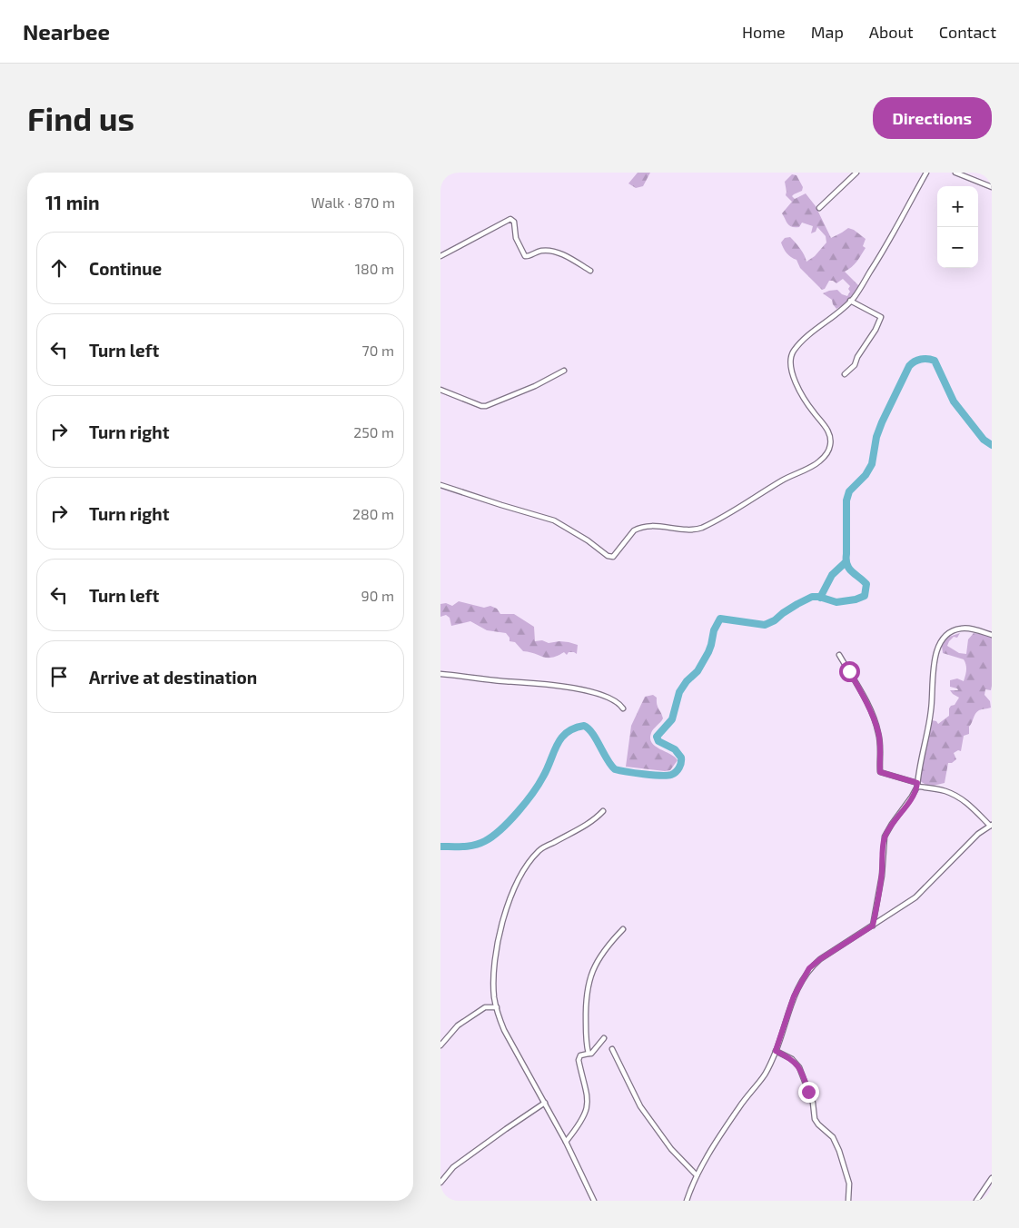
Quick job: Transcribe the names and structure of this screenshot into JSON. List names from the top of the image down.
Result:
{
  "page": {
    "header": "Nearbee",
    "nav": [
      "Home",
      "Map",
      "About",
      "Contact"
    ],
    "buttons": "Directions",
    "title": "Find us",
    "heading": ["11 min", "Walk · 870 m"],
    "map_buttons": ["+", "−"],
    "list": [
      ["Continue", "180 m"],
      ["Turn left", "70 m"],
      ["Turn right", "250 m"],
      ["Turn right", "280 m"],
      ["Turn left", "90 m"],
      "Arrive at destination"
    ]
  }
}
